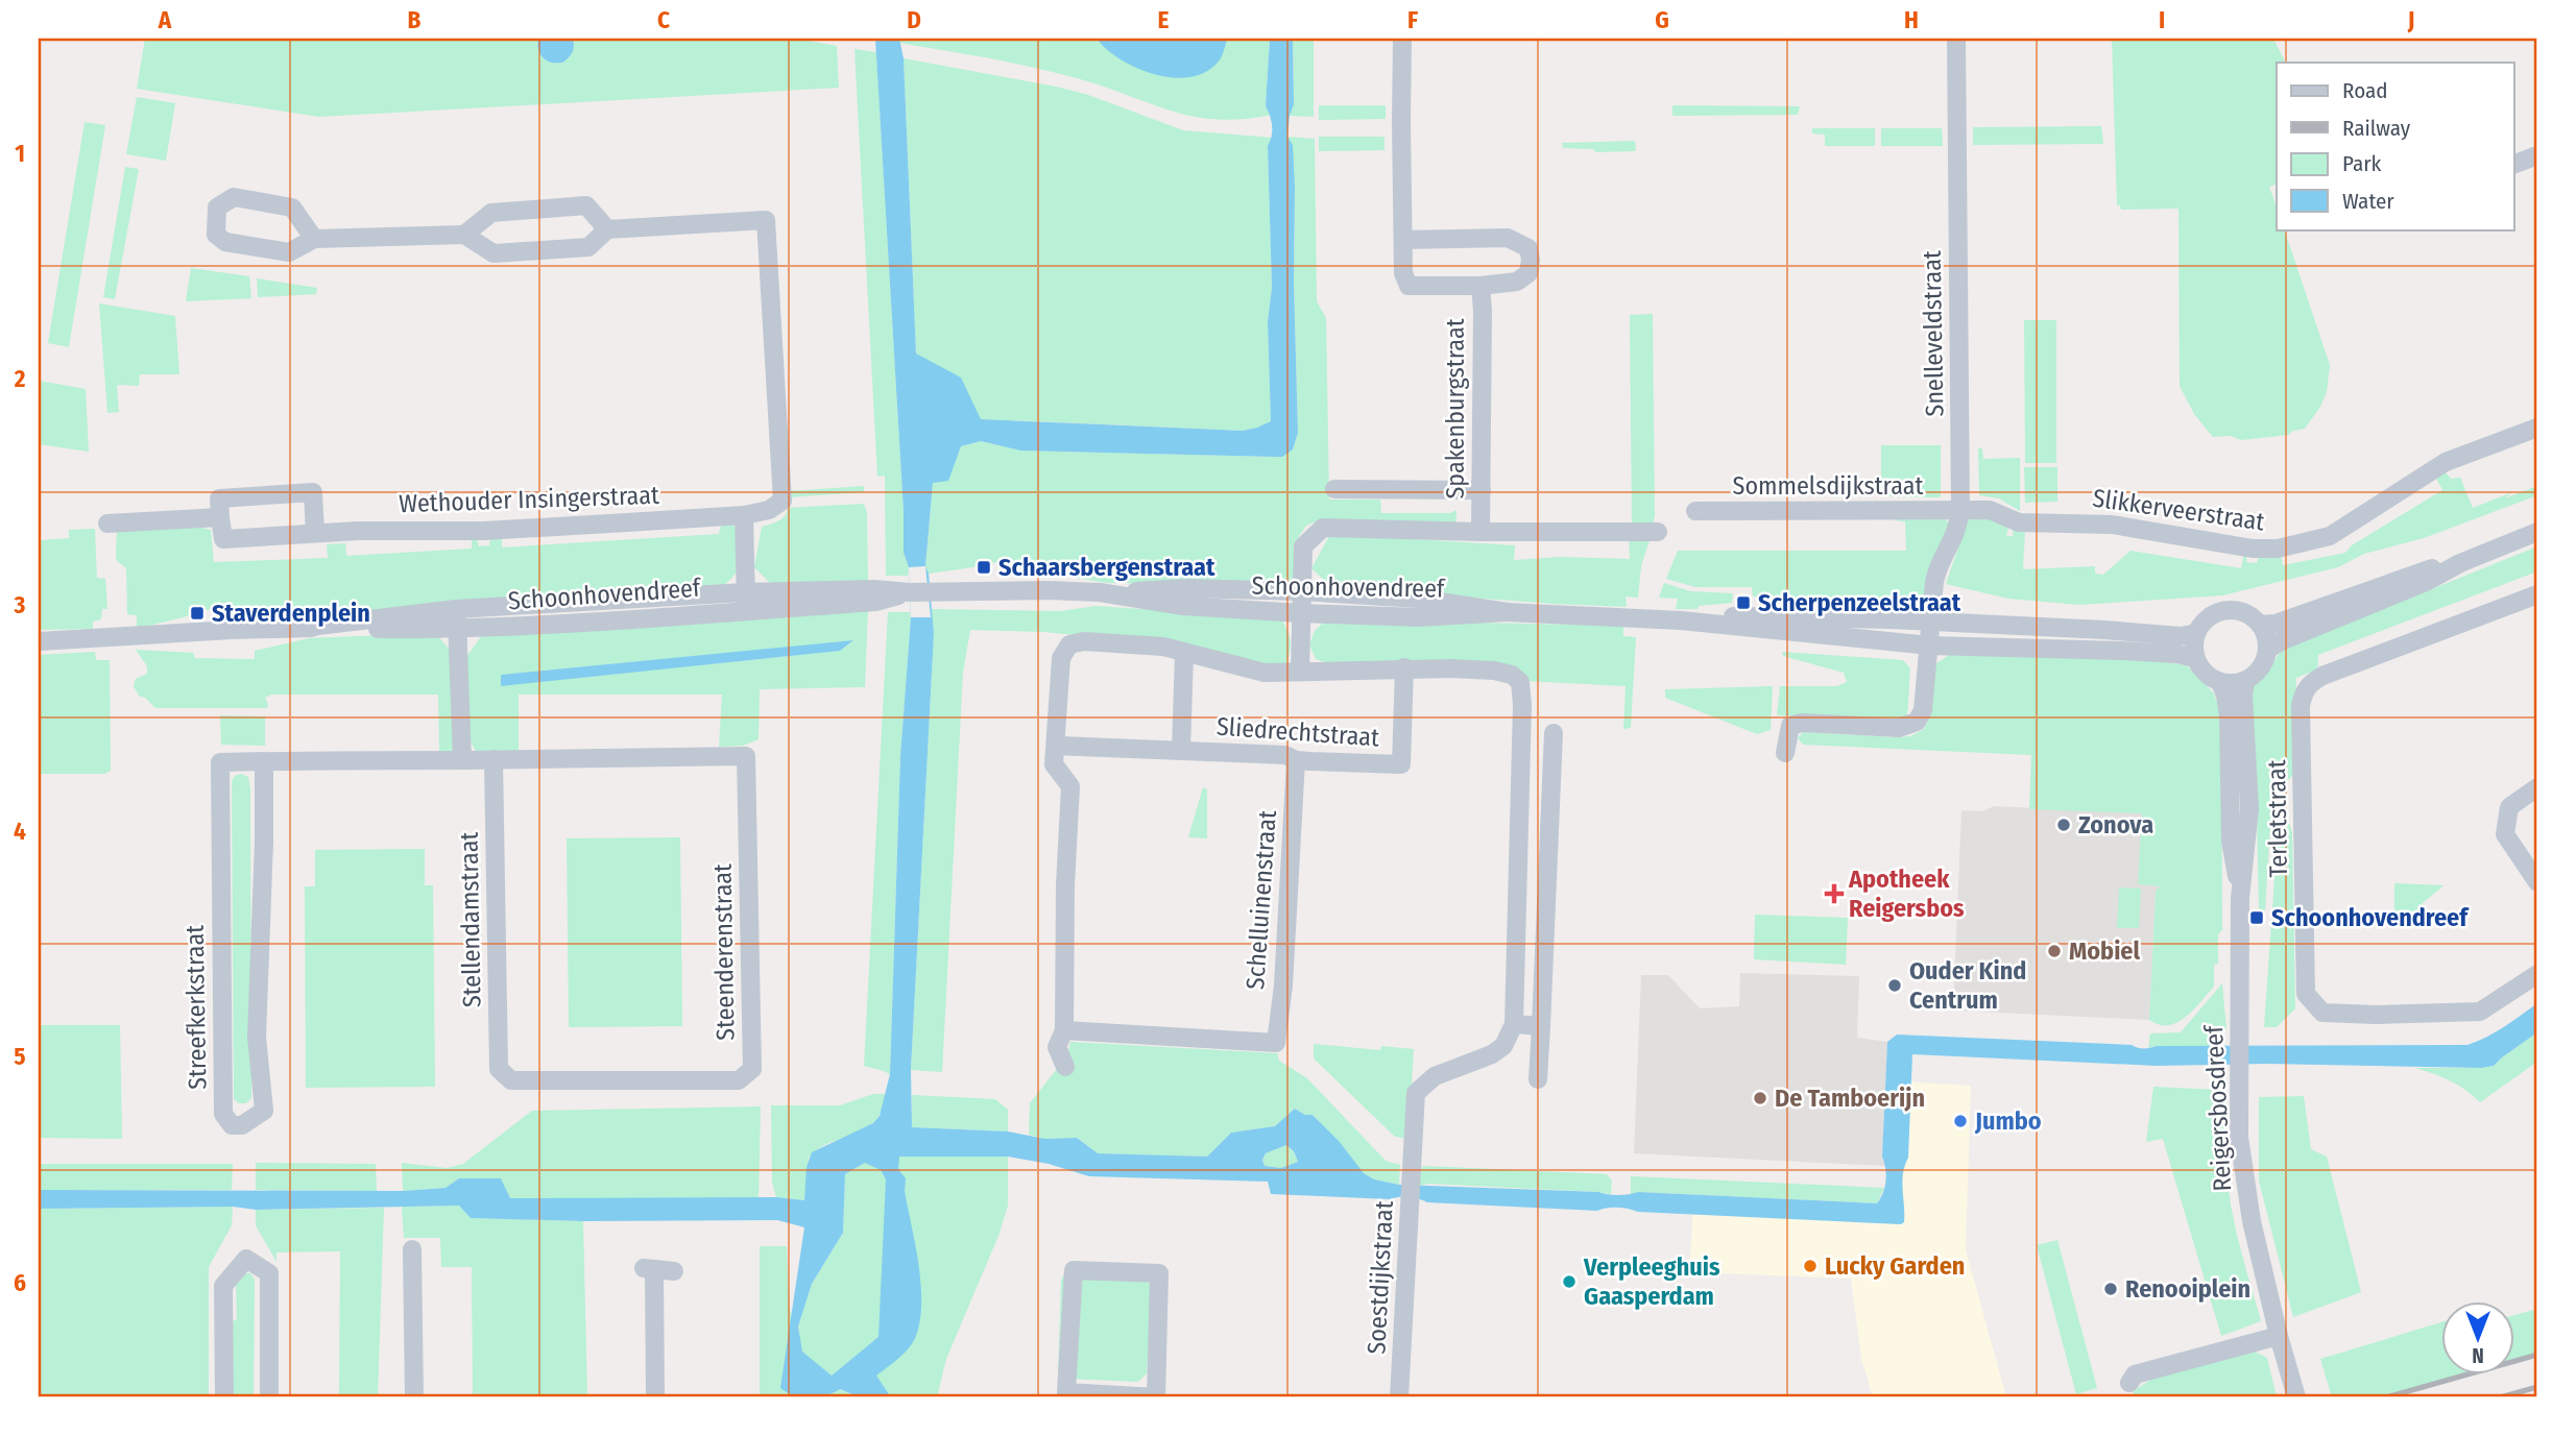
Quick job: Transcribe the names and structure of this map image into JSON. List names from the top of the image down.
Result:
{
  "streets": {
    "street": [
      "Snelleveldstraat",
      "Spakenburgstraat",
      "Sommelsdijkstraat",
      "Wethouder Insingerstraat",
      "Slikkerveerstraat",
      "Schoonhovendreef",
      "Sliedrechtstraat",
      "Terletstraat",
      "Schelluinenstraat",
      "Stellendamstraat",
      "Steenderenstraat",
      "Streefkerkstraat",
      "Reigersbosdreef",
      "Soestdijkstraat"
    ]
  },
  "crossings": [
    ["Snelleveldstraat", "Sommelsdijkstraat"],
    ["Snelleveldstraat", "Slikkerveerstraat"],
    ["Snelleveldstraat", "Schoonhovendreef"],
    ["Spakenburgstraat", "Schoonhovendreef"],
    ["Sommelsdijkstraat", "Slikkerveerstraat"],
    ["Schoonhovendreef", "Reigersbosdreef"],
    ["Sliedrechtstraat", "Schelluinenstraat"],
    ["Stellendamstraat", "Steenderenstraat"]
  ],
  "places": {
    "transit": [
      "Schaarsbergenstraat",
      "Scherpenzeelstraat",
      "Staverdenplein",
      "Schoonhovendreef"
    ],
    "other": [
      "Zonova",
      "Mobiel",
      "Ouder Kind Centrum",
      "De Tamboerijn",
      "Jumbo",
      "Lucky Garden",
      "Verpleeghuis Gaasperdam",
      "Renooiplein"
    ],
    "health": ["Apotheek Reigersbos"]
  },
  "legend": [
    "Road",
    "Railway",
    "Park",
    "Water"
  ],
  "north": "bottom",
  "grid": {
    "columns": [
      "A",
      "B",
      "C",
      "D",
      "E",
      "F",
      "G",
      "H",
      "I",
      "J"
    ],
    "rows": [
      "1",
      "2",
      "3",
      "4",
      "5",
      "6"
    ]
  }
}
